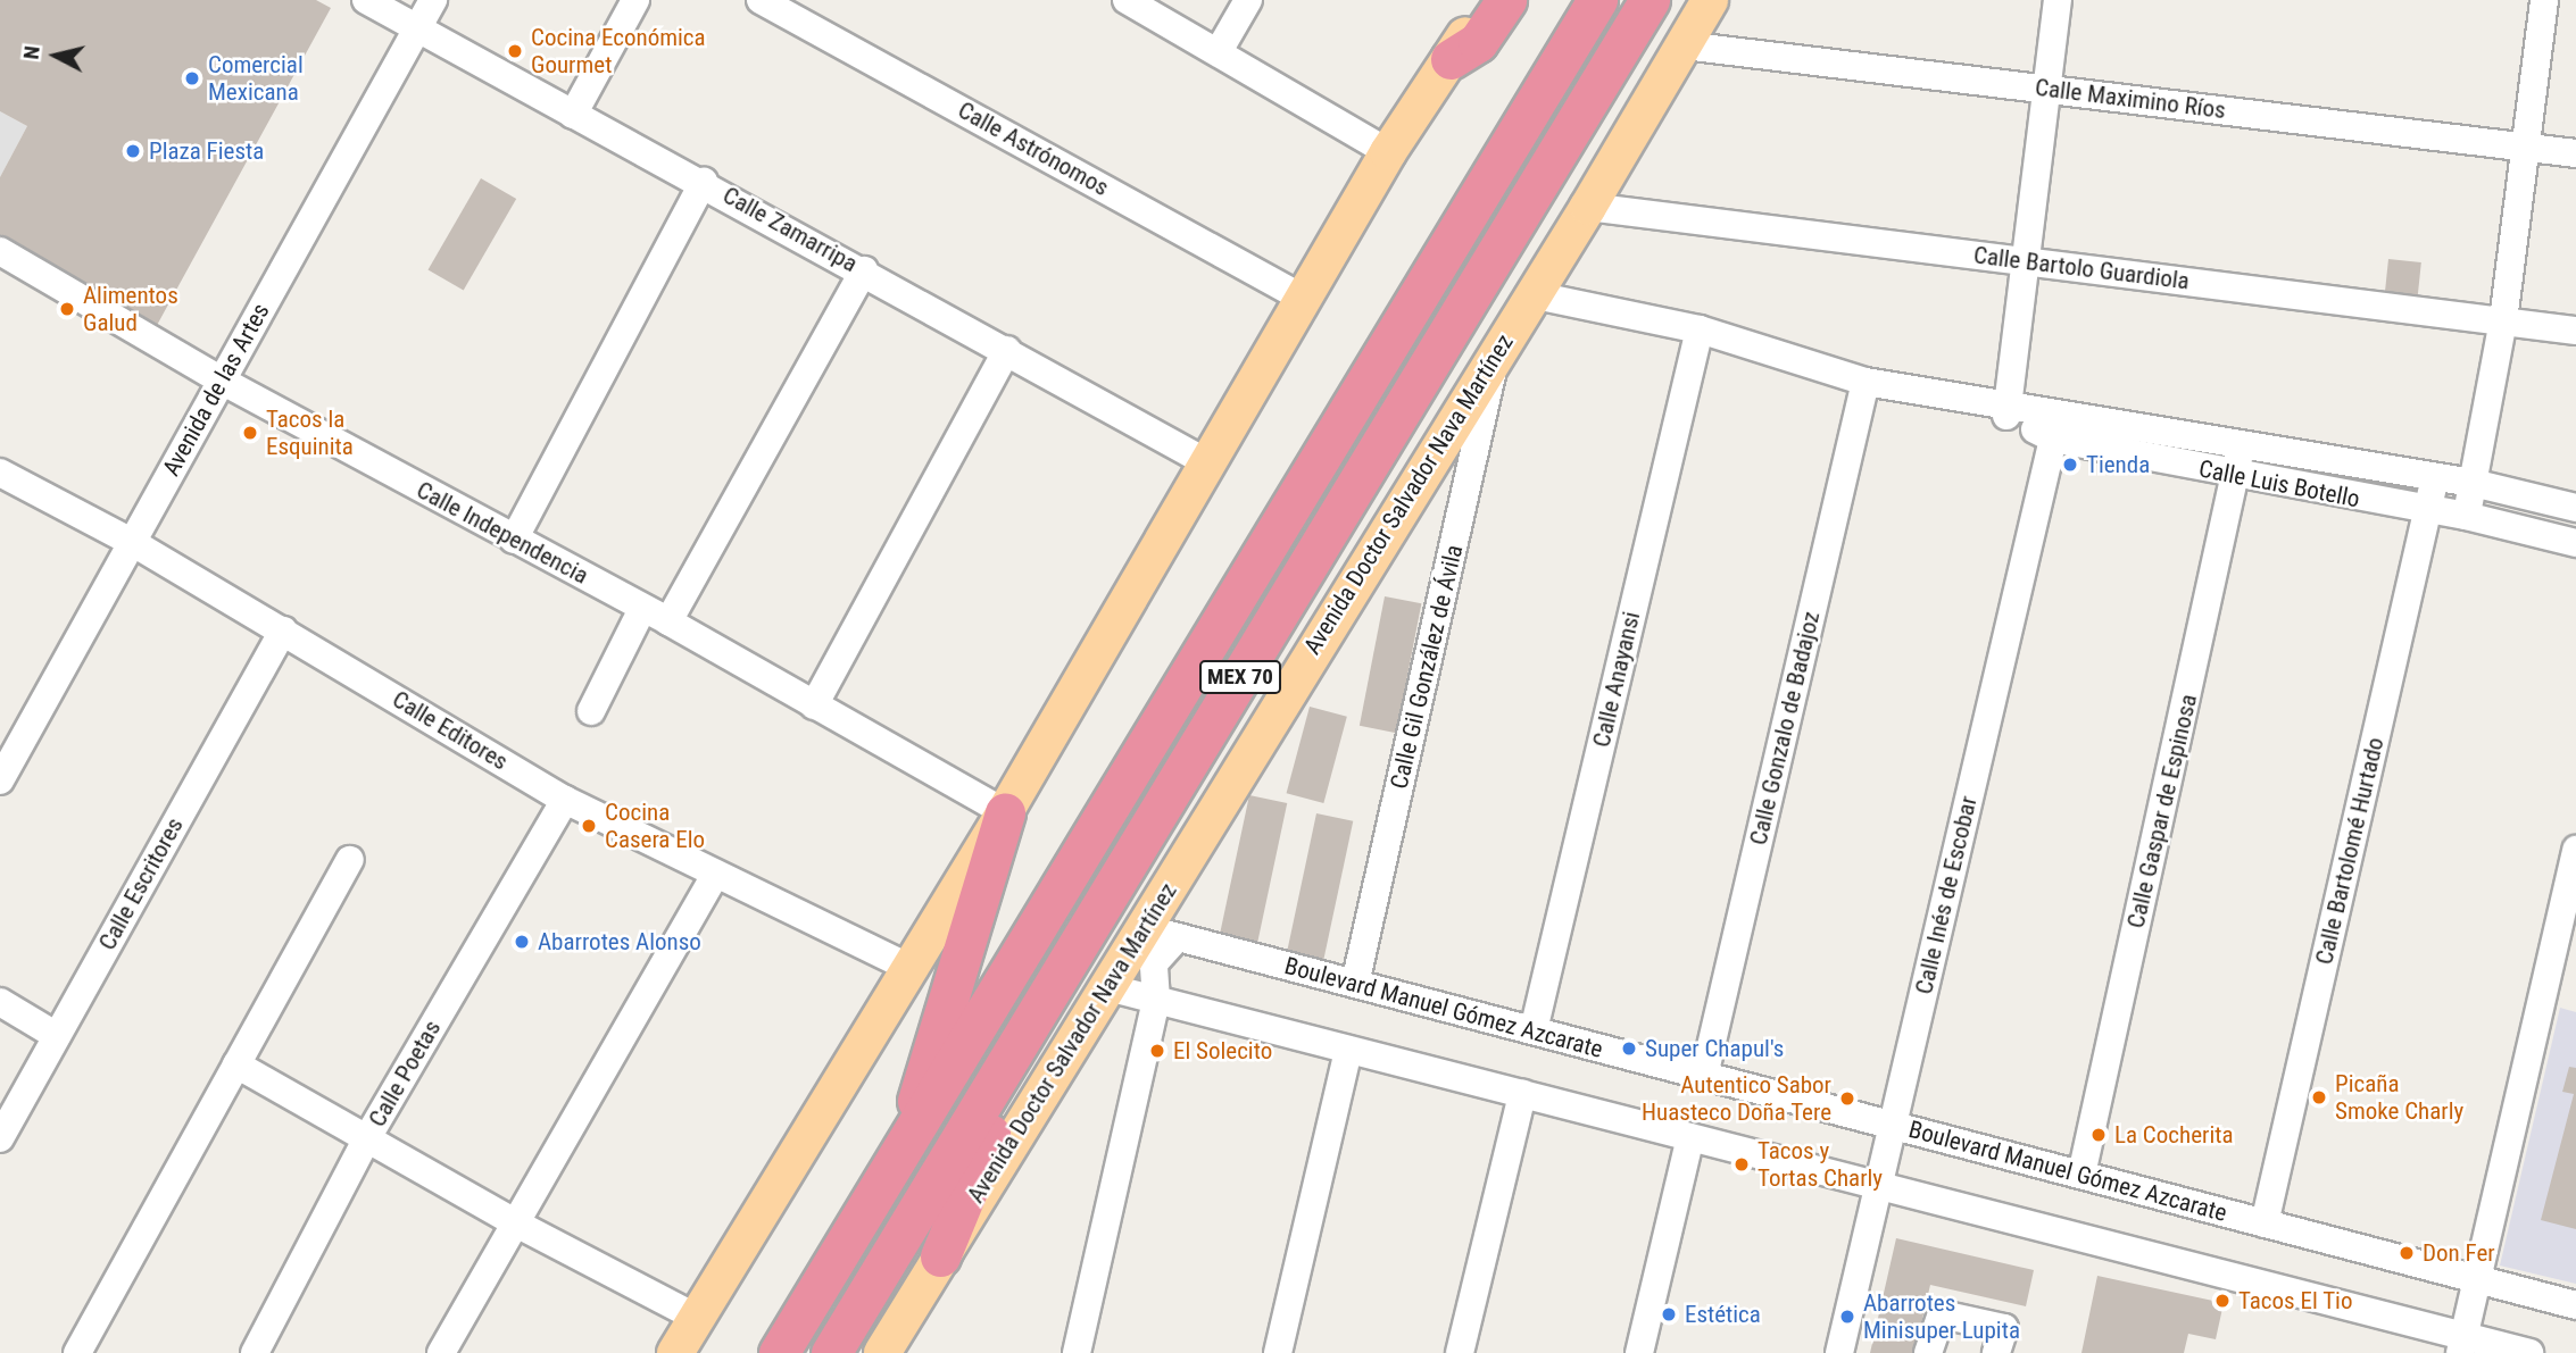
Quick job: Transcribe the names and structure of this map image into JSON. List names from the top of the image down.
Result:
{
  "streets": {
    "highway": ["Avenida Doctor Salvador Nava Martínez", "MEX 70"],
    "street": [
      "Calle Maximino Ríos",
      "Calle Astrónomos",
      "Calle Zamarripa",
      "Calle Bartolo Guardiola",
      "Avenida de las Artes",
      "Calle Luis Botello",
      "Calle Independencia",
      "Calle Gil González de Ávila",
      "Calle Anayansi",
      "Calle Gonzalo de Badajoz",
      "Calle Editores",
      "Calle Gaspar de Espinosa",
      "Calle Bartolomé Hurtado",
      "Calle Escritores",
      "Calle Inés de Escobar",
      "Boulevard Manuel Gómez Azcarate",
      "Calle Poetas"
    ]
  },
  "crossings": [
    ["Calle Maximino Ríos", "Avenida Doctor Salvador Nava Martínez"],
    ["Calle Zamarripa", "Avenida de las Artes"],
    ["Calle Bartolo Guardiola", "Avenida Doctor Salvador Nava Martínez"],
    ["Avenida de las Artes", "Calle Independencia"],
    ["Avenida de las Artes", "Calle Editores"],
    ["Calle Luis Botello", "Avenida Doctor Salvador Nava Martínez"],
    ["Calle Luis Botello", "Calle Anayansi"],
    ["Calle Luis Botello", "Calle Gonzalo de Badajoz"],
    ["Calle Luis Botello", "Calle Gaspar de Espinosa"],
    ["Calle Luis Botello", "Calle Bartolomé Hurtado"],
    ["Calle Luis Botello", "Calle Inés de Escobar"],
    ["Avenida Doctor Salvador Nava Martínez", "Calle Gil González de Ávila"],
    ["Avenida Doctor Salvador Nava Martínez", "Boulevard Manuel Gómez Azcarate"],
    ["Calle Gil González de Ávila", "Boulevard Manuel Gómez Azcarate"],
    ["Calle Anayansi", "Boulevard Manuel Gómez Azcarate"],
    ["Calle Gonzalo de Badajoz", "Boulevard Manuel Gómez Azcarate"],
    ["Calle Editores", "Calle Escritores"],
    ["Calle Editores", "Calle Poetas"],
    ["Calle Gaspar de Espinosa", "Boulevard Manuel Gómez Azcarate"],
    ["Calle Bartolomé Hurtado", "Boulevard Manuel Gómez Azcarate"],
    ["Calle Inés de Escobar", "Boulevard Manuel Gómez Azcarate"]
  ],
  "places": [
    "Cocina Económica Gourmet",
    "Comercial Mexicana",
    "Plaza Fiesta",
    "Alimentos Galud",
    "Tacos la Esquinita",
    "Tienda",
    "Cocina Casera Elo",
    "Abarrotes Alonso",
    "Super Chapul's",
    "El Solecito",
    "Picaña Smoke Charly",
    "Autentico Sabor Huasteco Doña Tere",
    "La Cocherita",
    "Tacos y Tortas Charly",
    "Don Fer",
    "Tacos El Tio",
    "Estética",
    "Abarrotes Minisuper Lupita"
  ],
  "north": "left"
}
